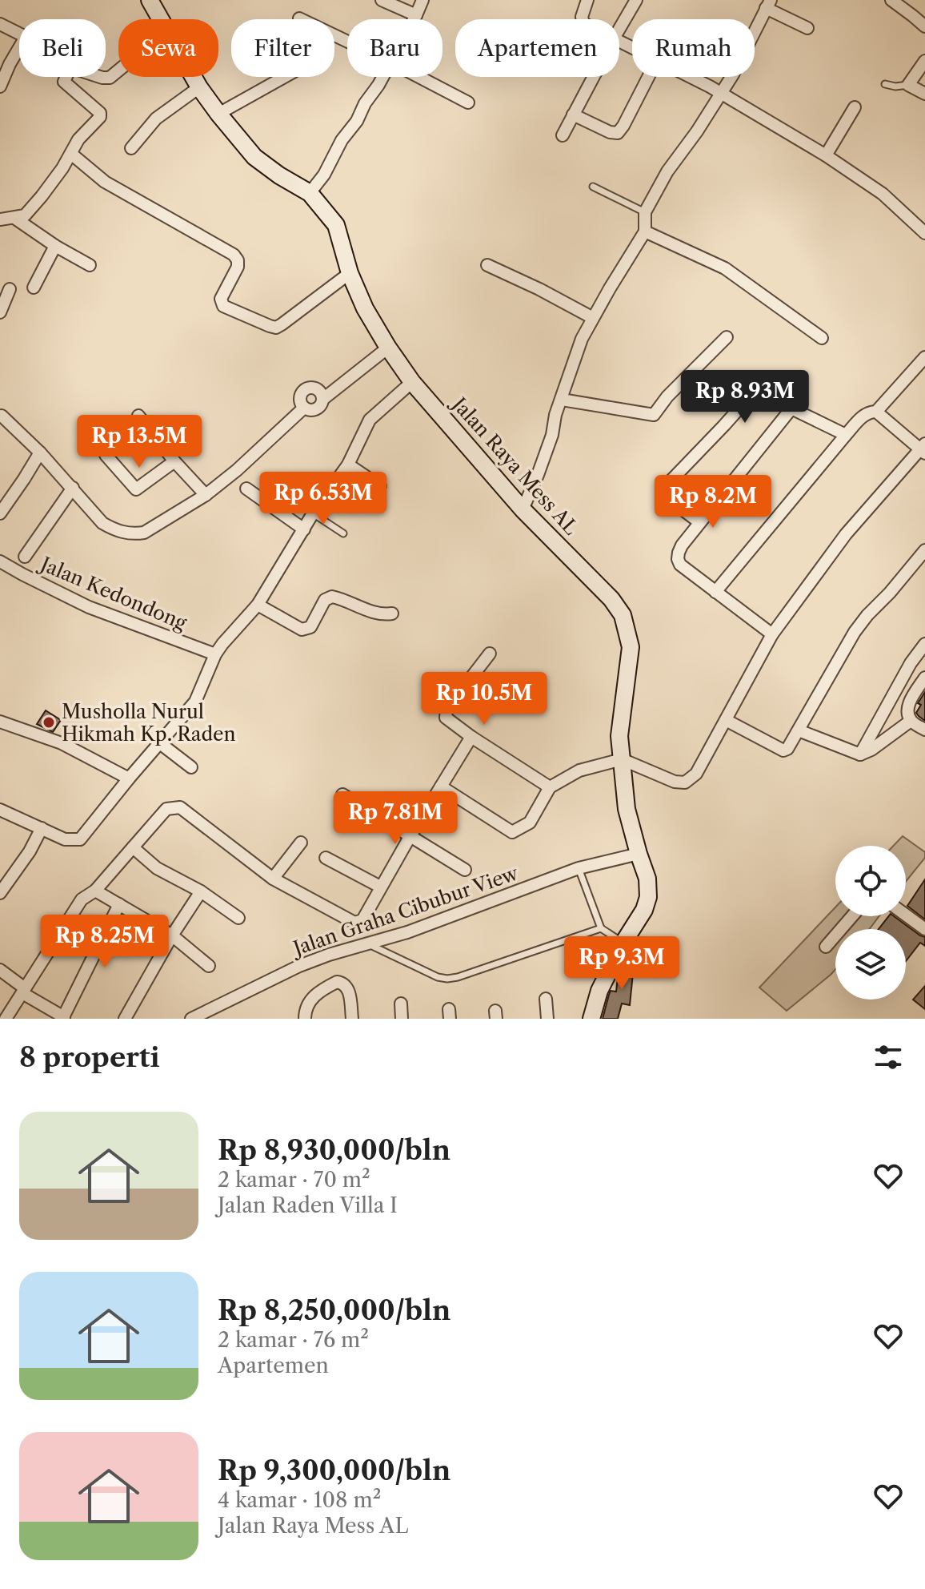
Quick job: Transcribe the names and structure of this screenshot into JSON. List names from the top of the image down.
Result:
{
  "streets": {
    "street": ["Jalan Raya Mess AL", "Jalan Kedondong", "Jalan Graha Cibubur View"]
  },
  "crossings": [
    ["Jalan Raya Mess AL", "Jalan Graha Cibubur View"]
  ],
  "places": ["Musholla Nurul Hikmah Kp. Raden"],
  "page": {
    "chip": [
      "Beli",
      "Sewa",
      "Filter",
      "Baru",
      "Apartemen",
      "Rumah"
    ],
    "price": [
      "Rp 8.93M",
      "Rp 13.5M",
      "Rp 6.53M",
      "Rp 8.2M",
      "Rp 10.5M",
      "Rp 7.81M",
      "Rp 8.25M",
      "Rp 9.3M"
    ],
    "heading": "8 properti",
    "list": [
      {
        "name": "Rp 8,930,000/bln",
        "note": "2 kamar · 70 m² · Jalan Raden Villa I"
      },
      {
        "name": "Rp 8,250,000/bln",
        "note": "2 kamar · 76 m² · Apartemen"
      },
      {
        "name": "Rp 9,300,000/bln",
        "note": "4 kamar · 108 m² · Jalan Raya Mess AL"
      }
    ]
  }
}
